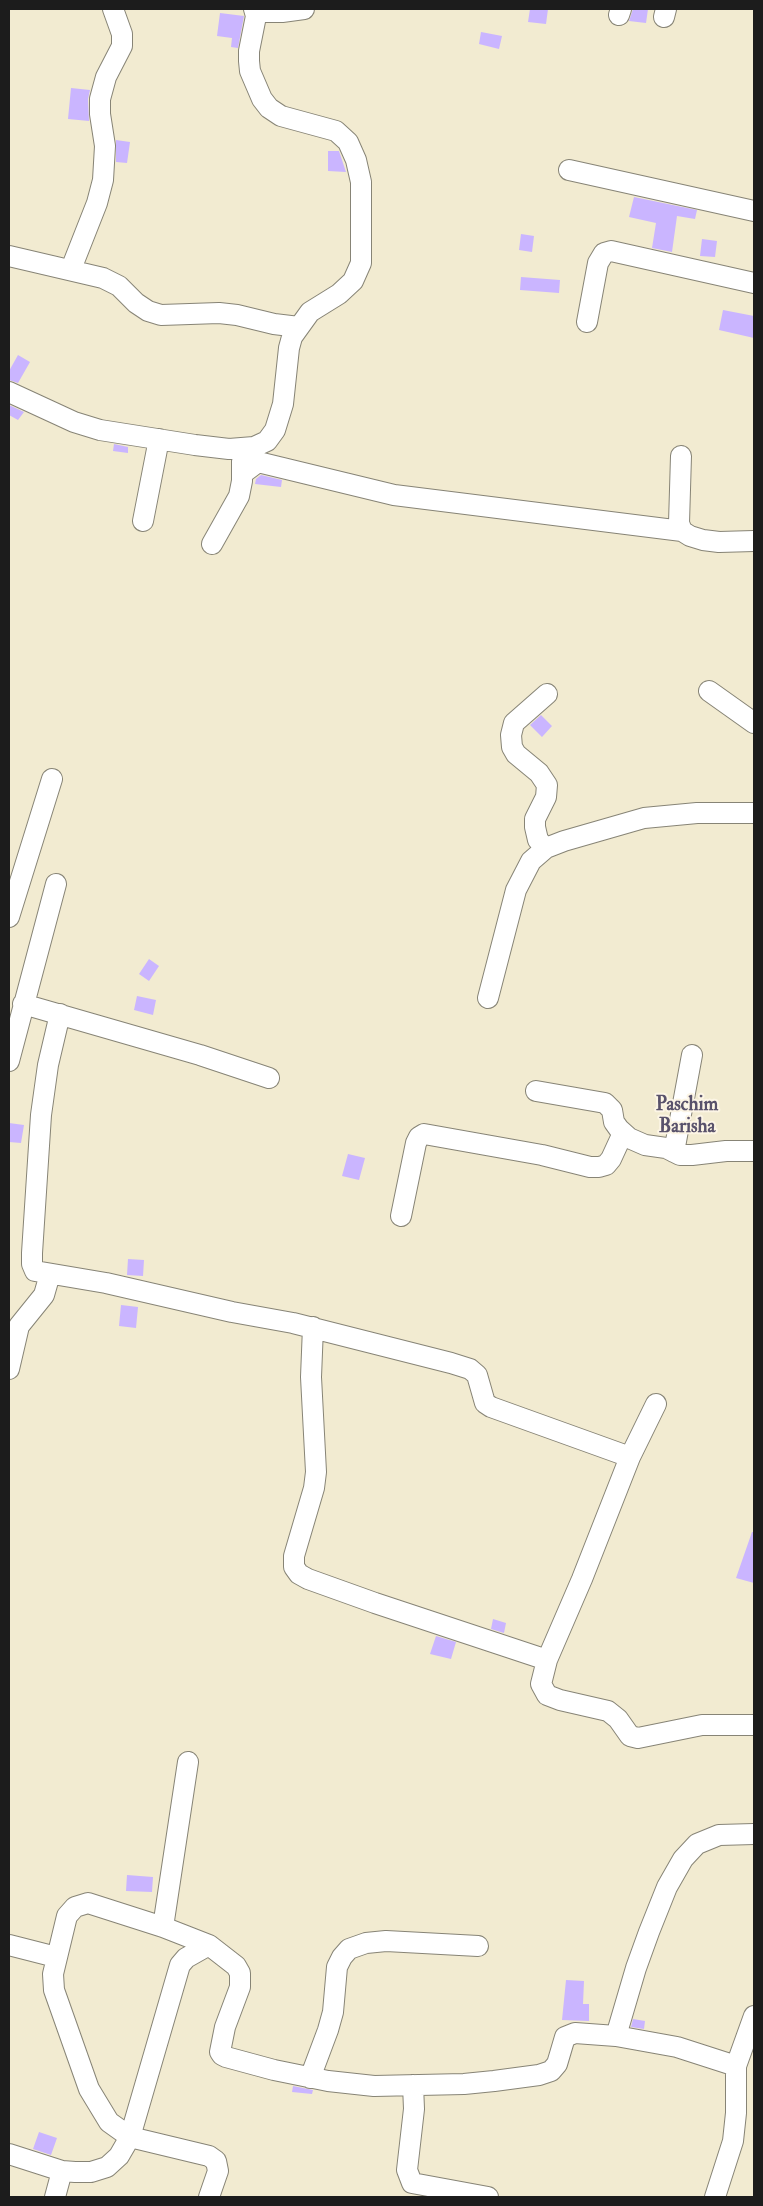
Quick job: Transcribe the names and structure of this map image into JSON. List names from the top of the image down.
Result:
{
  "districts": ["Paschim Barisha"]
}
